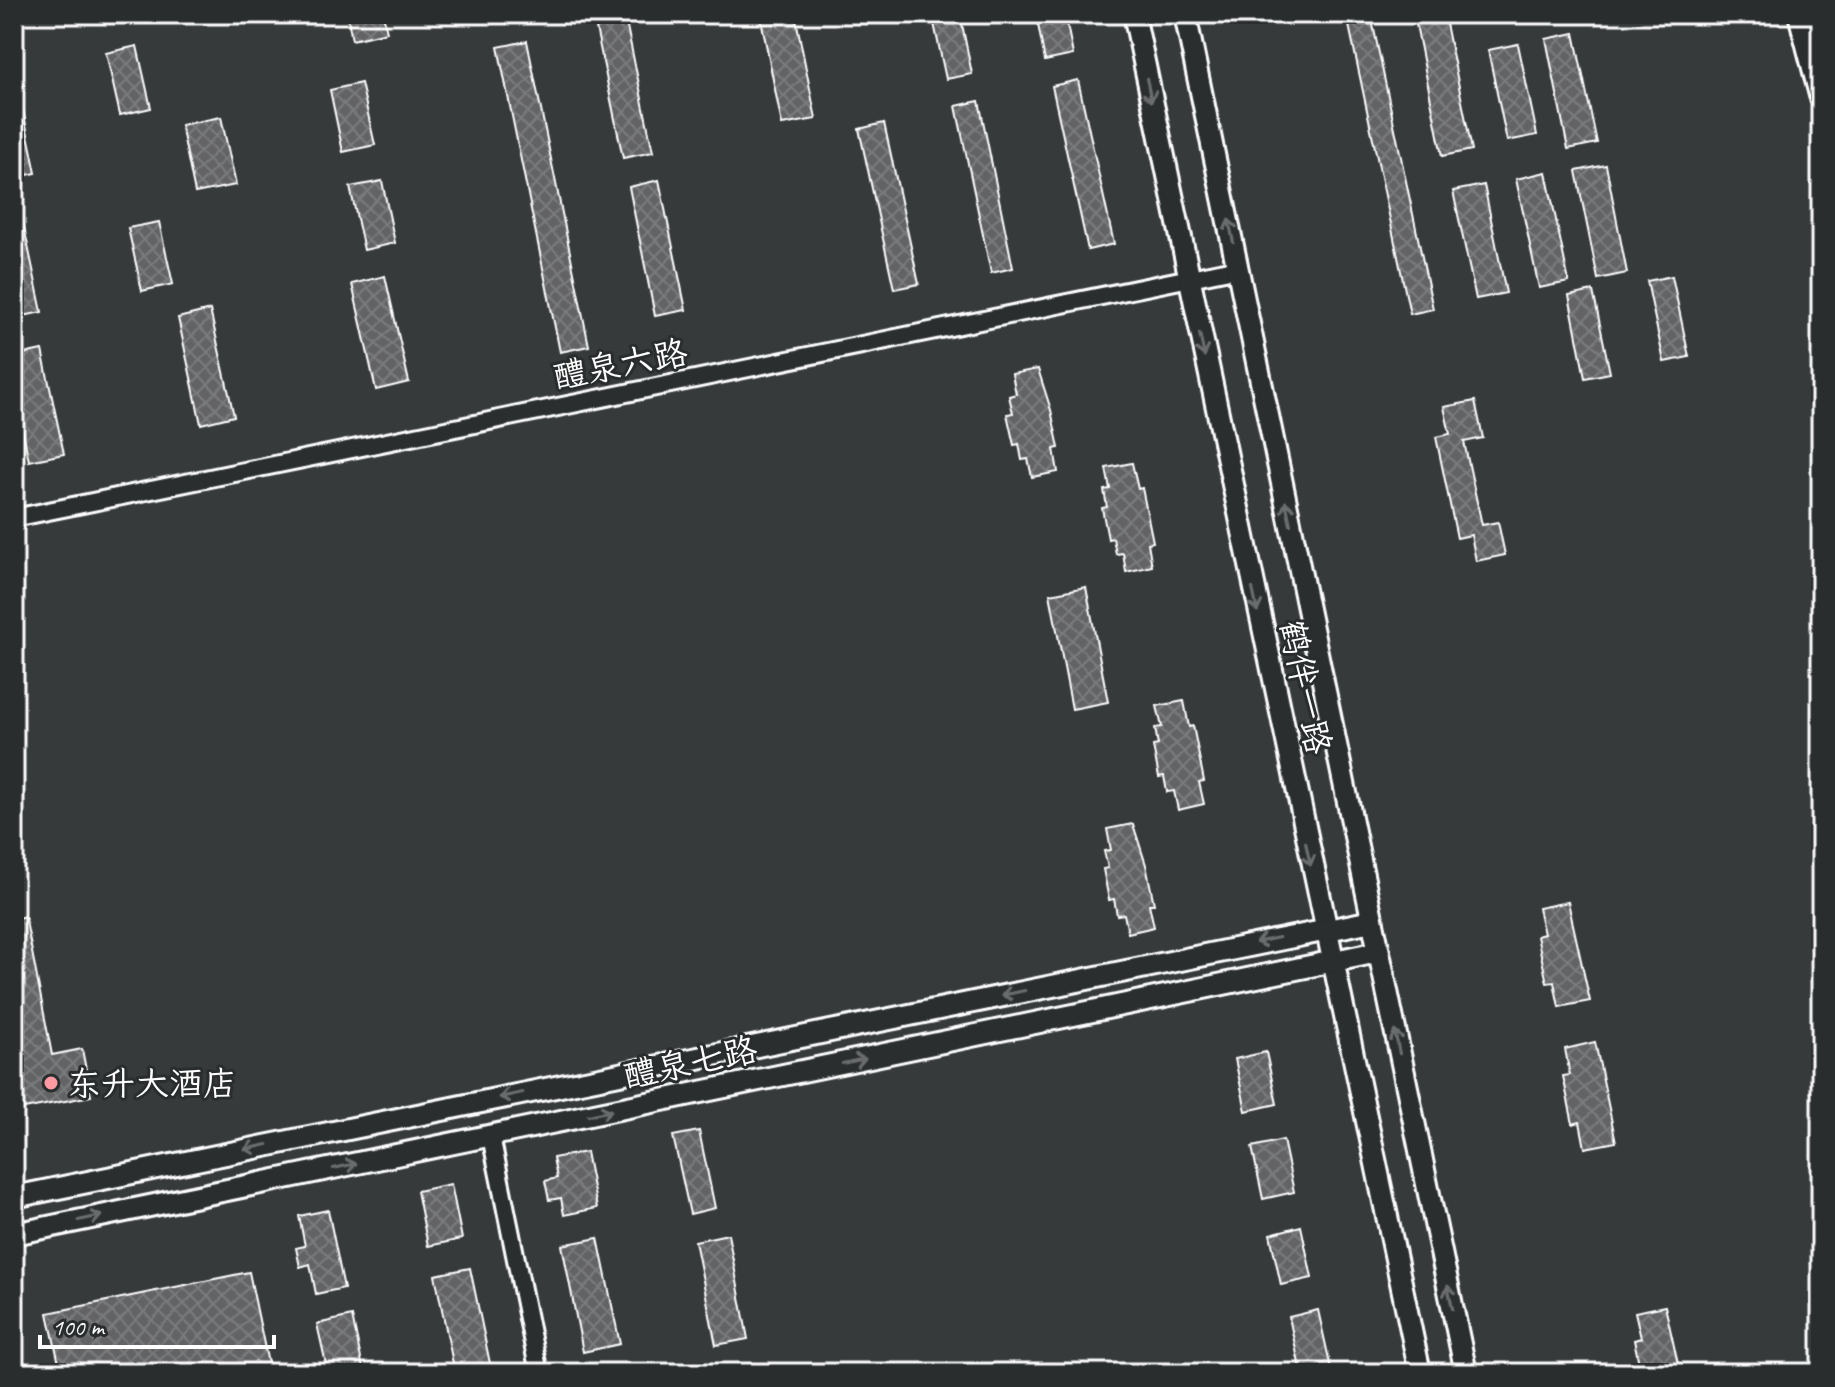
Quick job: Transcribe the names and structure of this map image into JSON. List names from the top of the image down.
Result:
{
  "streets": {
    "main road": ["鹤伴一路", "醴泉七路"],
    "street": ["醴泉六路"]
  },
  "crossings": [
    ["醴泉六路", "鹤伴一路"],
    ["鹤伴一路", "醴泉七路"]
  ],
  "places": ["东升大酒店"],
  "scale_bar": "100 m"
}
